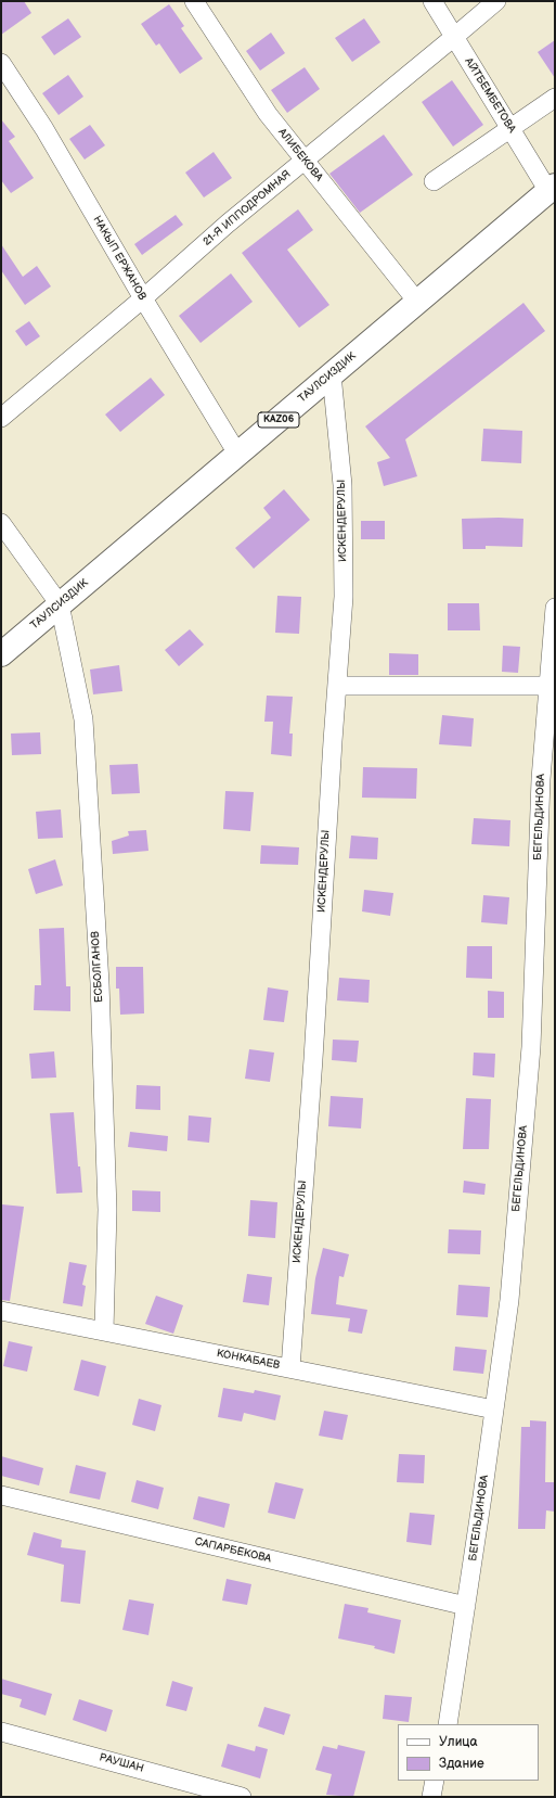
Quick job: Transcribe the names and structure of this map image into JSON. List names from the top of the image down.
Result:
{
  "streets": {
    "main road": ["ТАУЛСИЗДИК", "KAZ06"],
    "street": [
      "АЙТБЕМБЕТОВА",
      "АЛИБЕКОВА",
      "21-Я ИППОДРОМНАЯ",
      "НАКЫП ЕРЖАНОВ",
      "ИСКЕНДЕРУЛЫ",
      "БЕГЕЛЬДИНОВА",
      "ЕСБОЛГАНОВ",
      "КОНКАБАЕВ",
      "САПАРБЕКОВА",
      "РАУШАН"
    ]
  },
  "crossings": [
    ["АЙТБЕМБЕТОВА", "21-Я ИППОДРОМНАЯ"],
    ["АЙТБЕМБЕТОВА", "ТАУЛСИЗДИК"],
    ["АЛИБЕКОВА", "21-Я ИППОДРОМНАЯ"],
    ["АЛИБЕКОВА", "ТАУЛСИЗДИК"],
    ["21-Я ИППОДРОМНАЯ", "НАКЫП ЕРЖАНОВ"],
    ["НАКЫП ЕРЖАНОВ", "ТАУЛСИЗДИК"],
    ["ТАУЛСИЗДИК", "ИСКЕНДЕРУЛЫ"],
    ["ТАУЛСИЗДИК", "ЕСБОЛГАНОВ"],
    ["ИСКЕНДЕРУЛЫ", "КОНКАБАЕВ"],
    ["БЕГЕЛЬДИНОВА", "КОНКАБАЕВ"],
    ["БЕГЕЛЬДИНОВА", "САПАРБЕКОВА"],
    ["ЕСБОЛГАНОВ", "КОНКАБАЕВ"]
  ],
  "legend": ["Улица", "Здание"]
}
